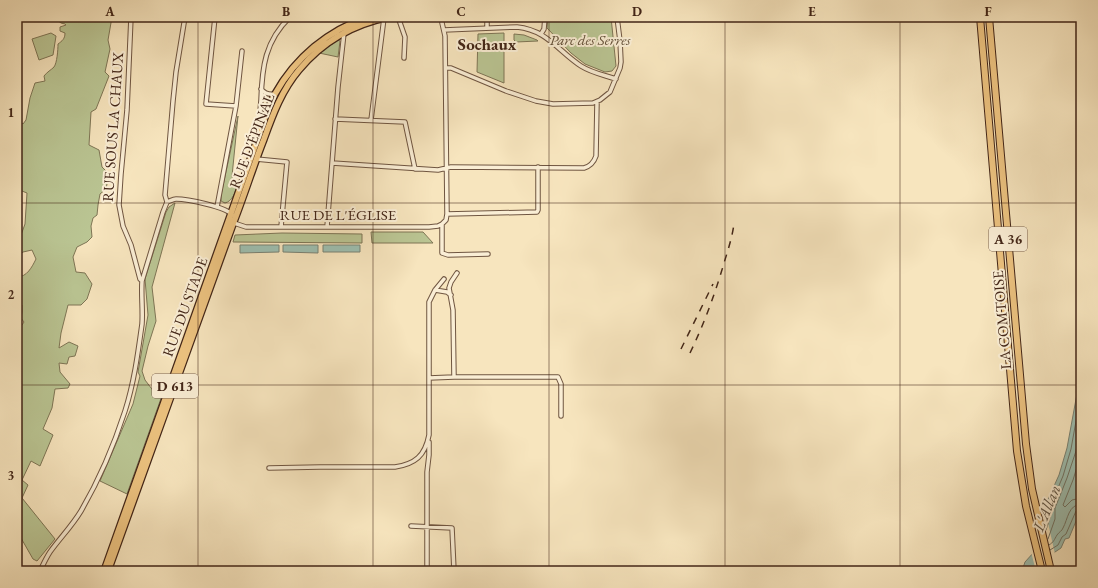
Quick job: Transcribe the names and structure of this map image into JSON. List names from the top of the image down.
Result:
{
  "streets": {
    "highway": ["A 36", "LA COMTOISE"],
    "main road": ["RUE D'ÉPINAL", "RUE DU STADE", "D 613"],
    "street": ["RUE SOUS LA CHAUX", "RUE DE L'ÉGLISE"]
  },
  "crossings": [
    ["RUE D'ÉPINAL", "RUE DE L'ÉGLISE"],
    ["RUE D'ÉPINAL", "RUE DU STADE"],
    ["RUE DE L'ÉGLISE", "RUE DU STADE"],
    ["RUE DU STADE", "D 613"]
  ],
  "districts": ["Sochaux"],
  "water": ["L'Allan"],
  "parks": ["Parc des Serres"],
  "grid": {
    "columns": [
      "A",
      "B",
      "C",
      "D",
      "E",
      "F"
    ],
    "rows": ["1", "2", "3"]
  }
}
